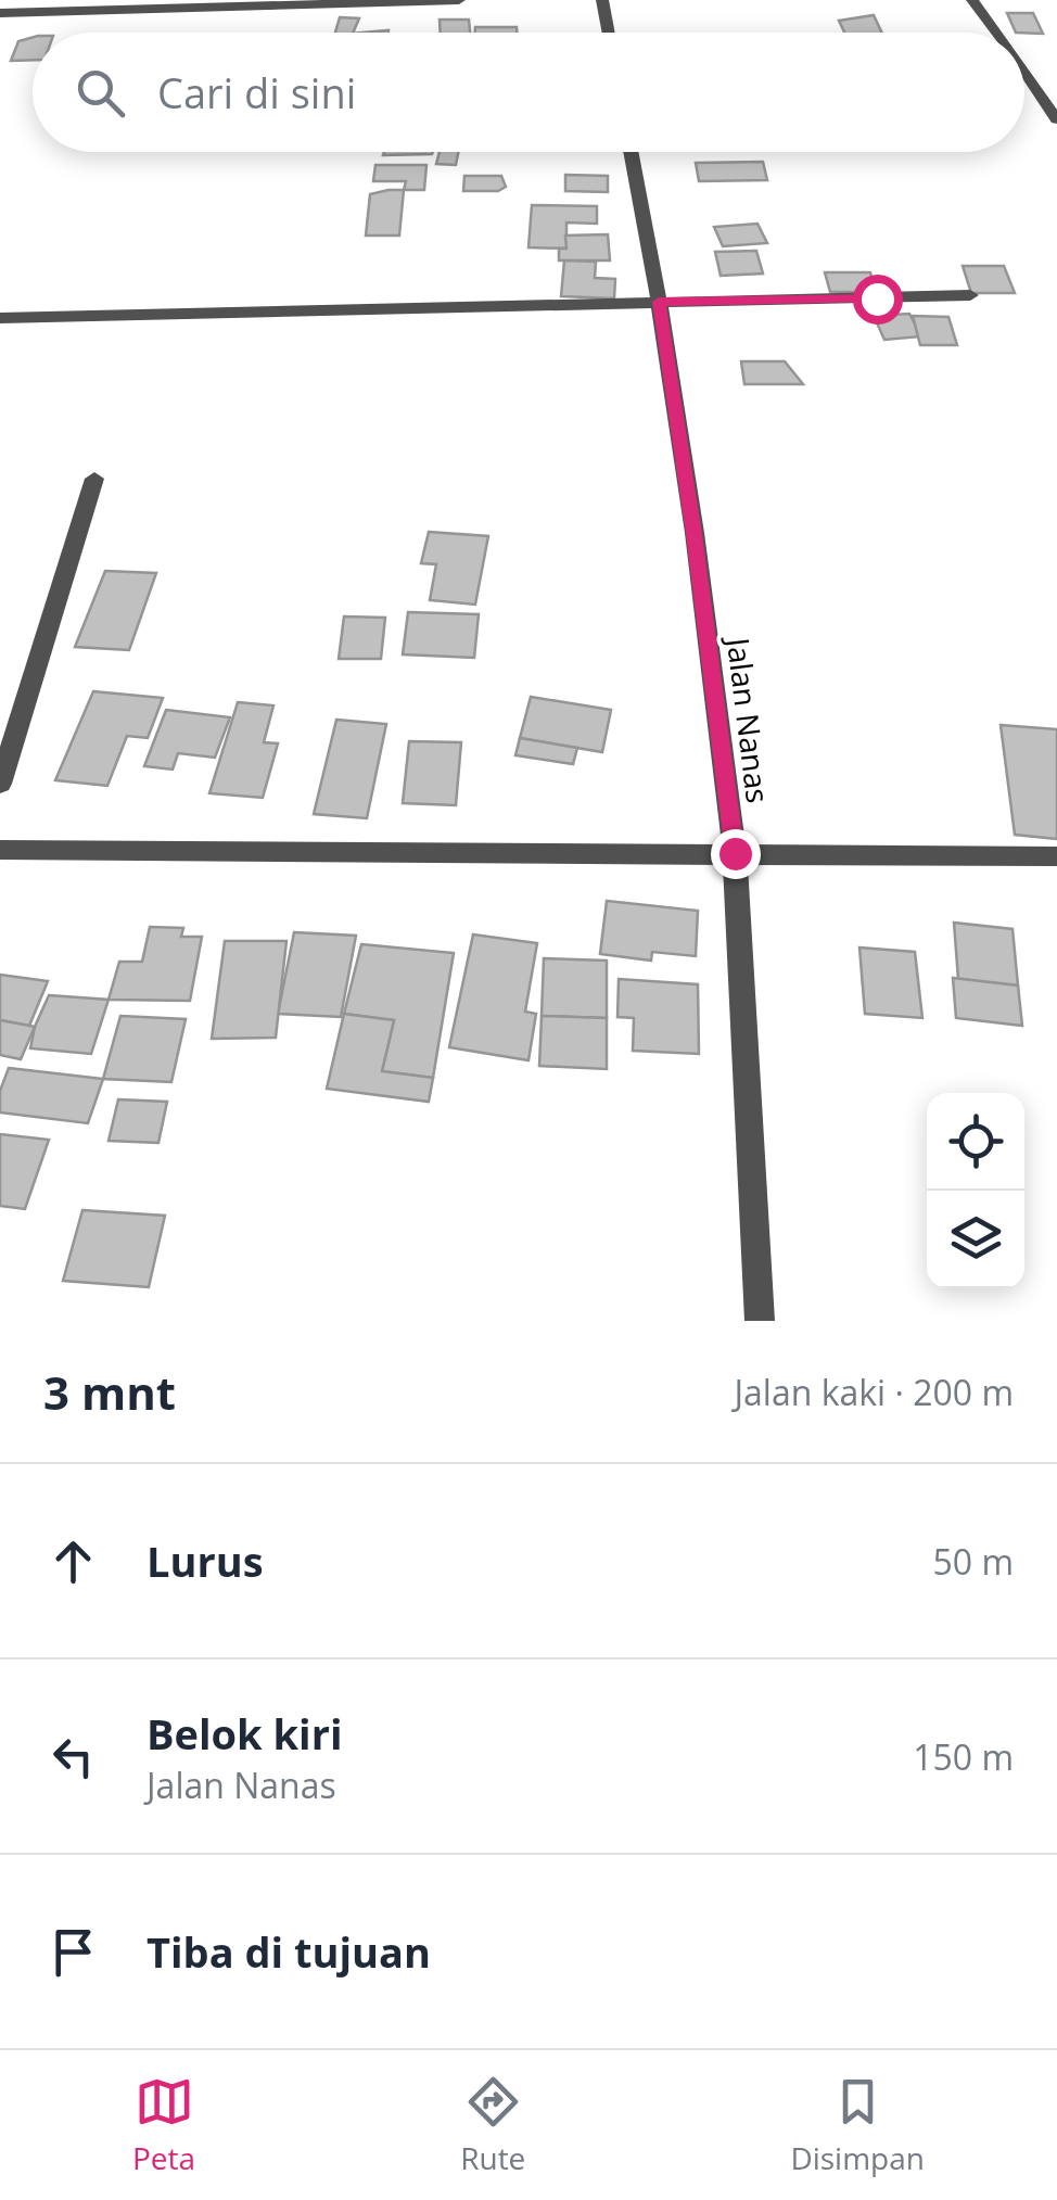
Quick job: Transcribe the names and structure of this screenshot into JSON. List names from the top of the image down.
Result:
{
  "streets": {
    "street": ["Jalan Nanas"]
  },
  "page": {
    "search": "Cari di sini",
    "heading": ["3 mnt", "Jalan kaki · 200 m"],
    "list": [
      ["Lurus", "50 m"],
      ["Belok kiri", "Jalan Nanas", "150 m"],
      "Tiba di tujuan"
    ],
    "nav": ["Peta", "Rute", "Disimpan"]
  }
}
